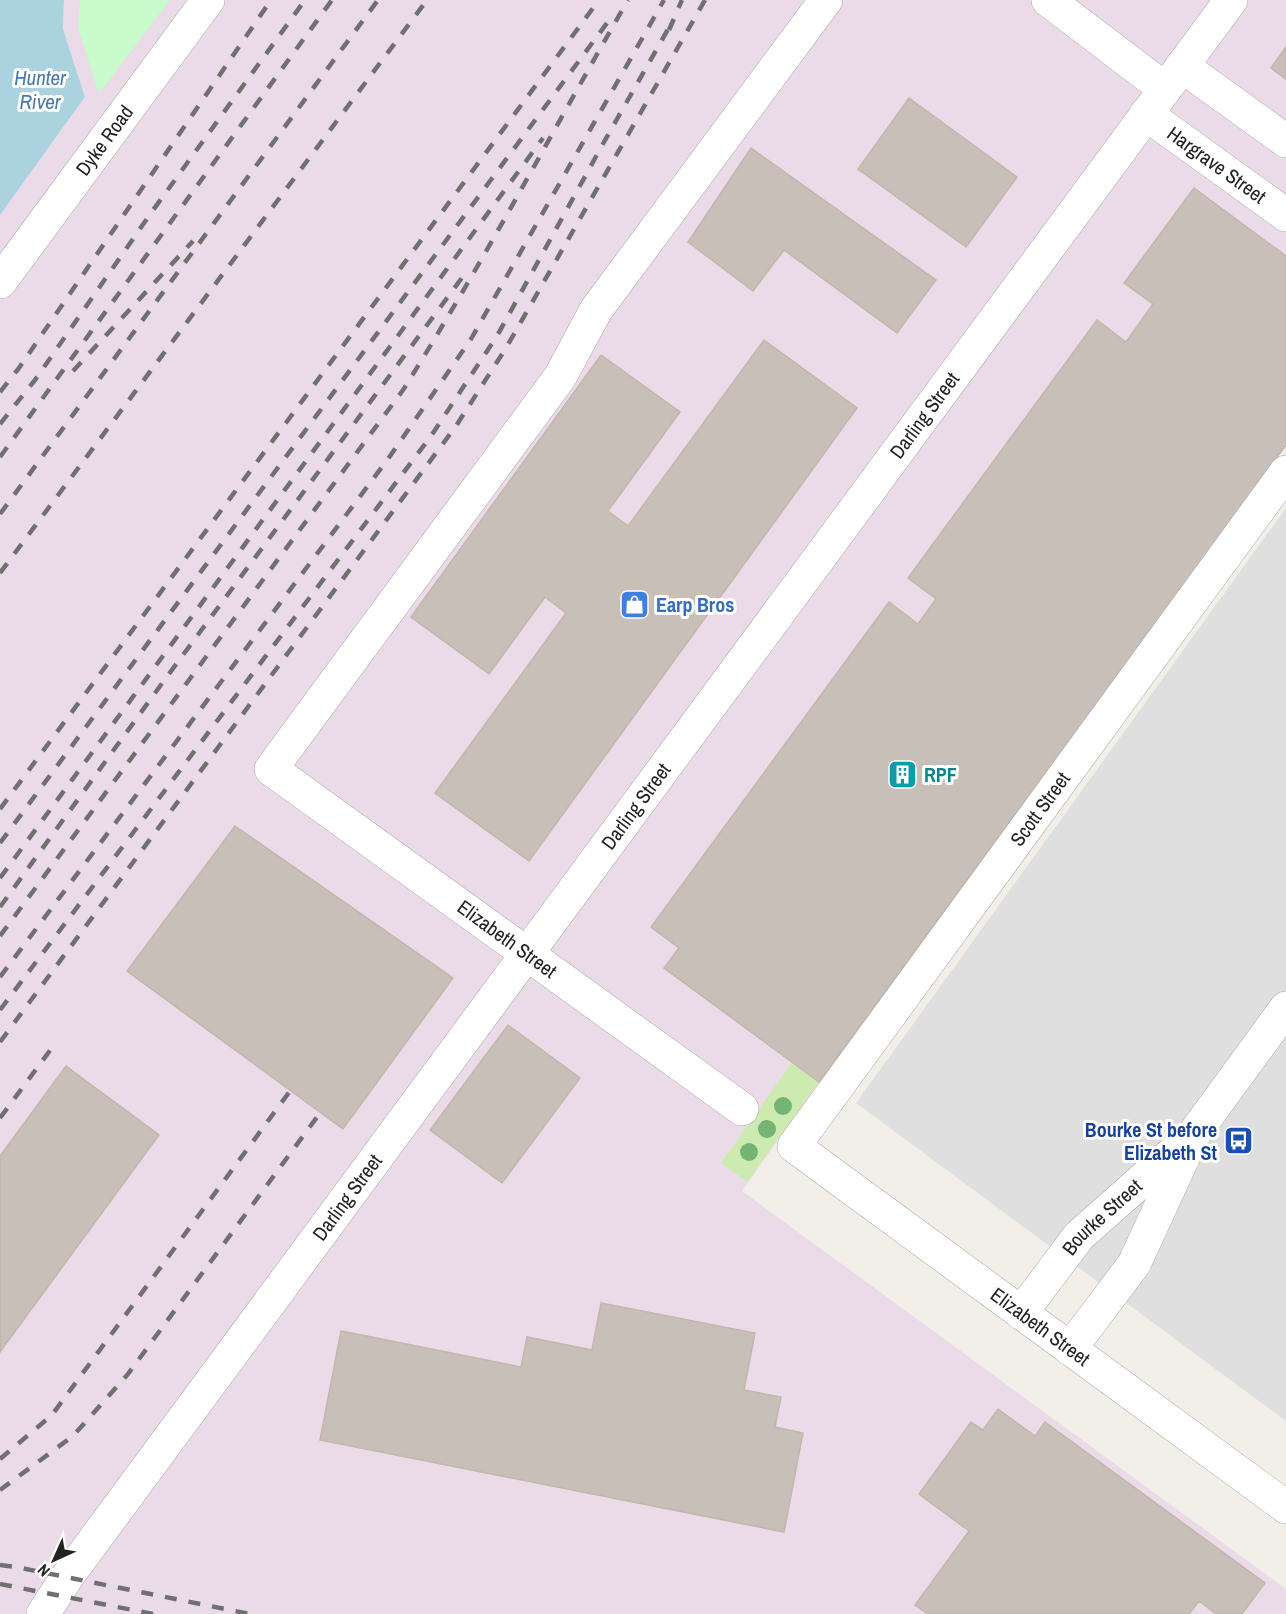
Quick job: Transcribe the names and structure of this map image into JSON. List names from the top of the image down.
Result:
{
  "streets": {
    "street": [
      "Dyke Road",
      "Hargrave Street",
      "Darling Street",
      "Scott Street",
      "Elizabeth Street",
      "Bourke Street"
    ]
  },
  "crossings": [
    ["Hargrave Street", "Darling Street"],
    ["Darling Street", "Elizabeth Street"],
    ["Scott Street", "Elizabeth Street"],
    ["Elizabeth Street", "Bourke Street"]
  ],
  "water": ["Hunter River"],
  "places": {
    "shop": ["Earp Bros"],
    "building": ["RPF"],
    "bus stop": ["Bourke St before Elizabeth St"]
  },
  "north": "bottom left"
}
